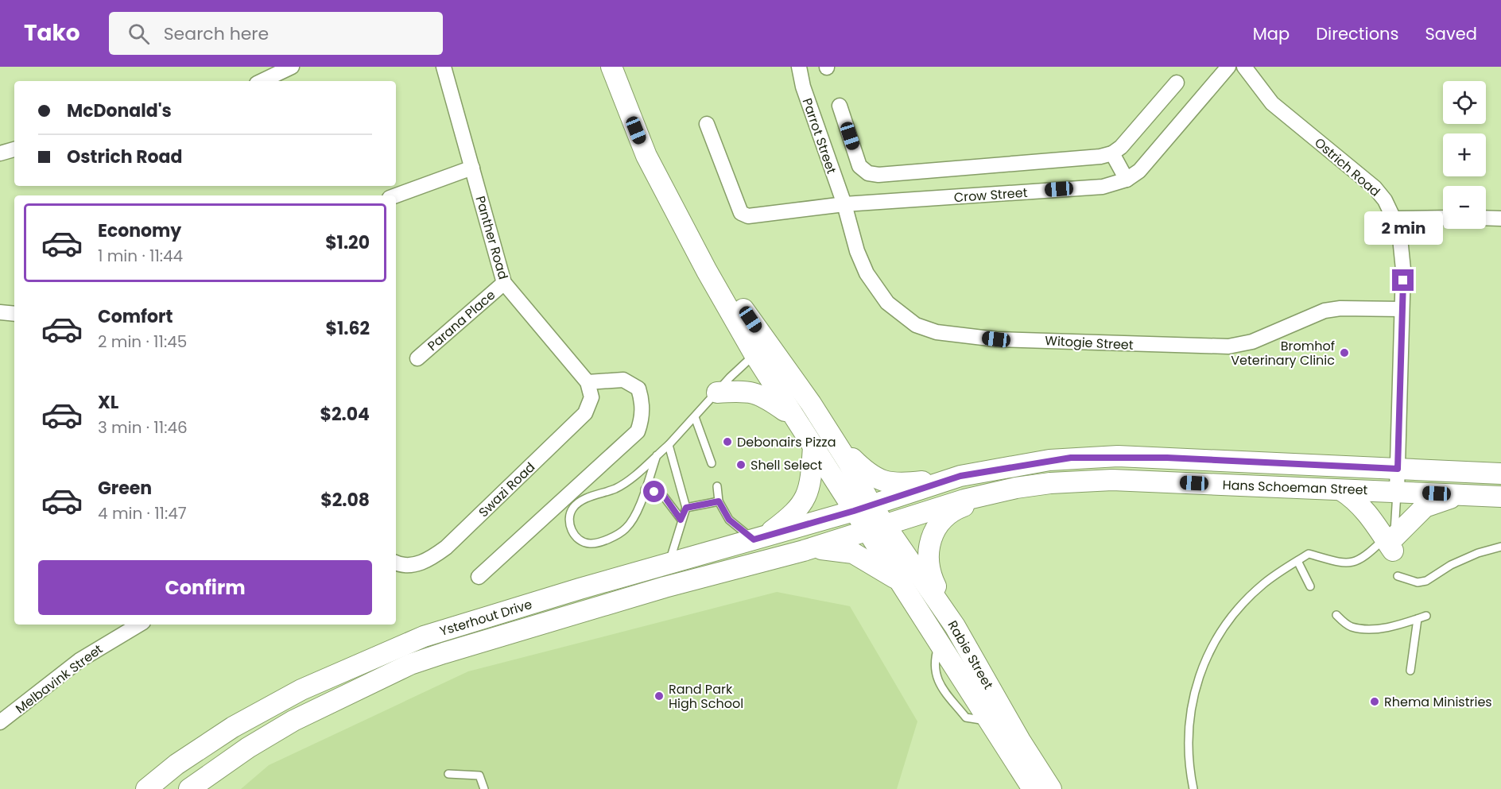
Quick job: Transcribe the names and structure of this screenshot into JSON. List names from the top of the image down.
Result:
{
  "streets": {
    "main road": ["Hans Schoeman Street", "Ysterhout Drive", "Rabie Street"],
    "street": [
      "Parrot Street",
      "Ostrich Road",
      "Crow Street",
      "Panther Road",
      "Parana Place",
      "Witogie Street",
      "Swazi Road",
      "Melbavink Street"
    ]
  },
  "crossings": [
    ["Parrot Street", "Crow Street"],
    ["Parrot Street", "Witogie Street"],
    ["Ostrich Road", "Witogie Street"],
    ["Ostrich Road", "Hans Schoeman Street"],
    ["Crow Street", "Witogie Street"],
    ["Panther Road", "Parana Place"],
    ["Panther Road", "Swazi Road"],
    ["Hans Schoeman Street", "Ysterhout Drive"],
    ["Hans Schoeman Street", "Rabie Street"],
    ["Ysterhout Drive", "Rabie Street"]
  ],
  "places": [
    "Bromhof Veterinary Clinic",
    "Debonairs Pizza",
    "Shell Select",
    "Rand Park High School",
    "Rhema Ministries"
  ],
  "page": {
    "header": "Tako",
    "search": "Search here",
    "nav": ["Map", "Directions", "Saved"],
    "map_buttons": ["+", "−"],
    "banner": ["McDonald's", "Ostrich Road"],
    "list": [
      {
        "name": "Economy",
        "note": "1 min · 11:44",
        "value": "$1.20"
      },
      {
        "name": "Comfort",
        "note": "2 min · 11:45",
        "value": "$1.62"
      },
      {
        "name": "XL",
        "note": "3 min · 11:46",
        "value": "$2.04"
      },
      {
        "name": "Green",
        "note": "4 min · 11:47",
        "value": "$2.08"
      }
    ],
    "bubble": "2 min",
    "buttons": "Confirm"
  }
}
